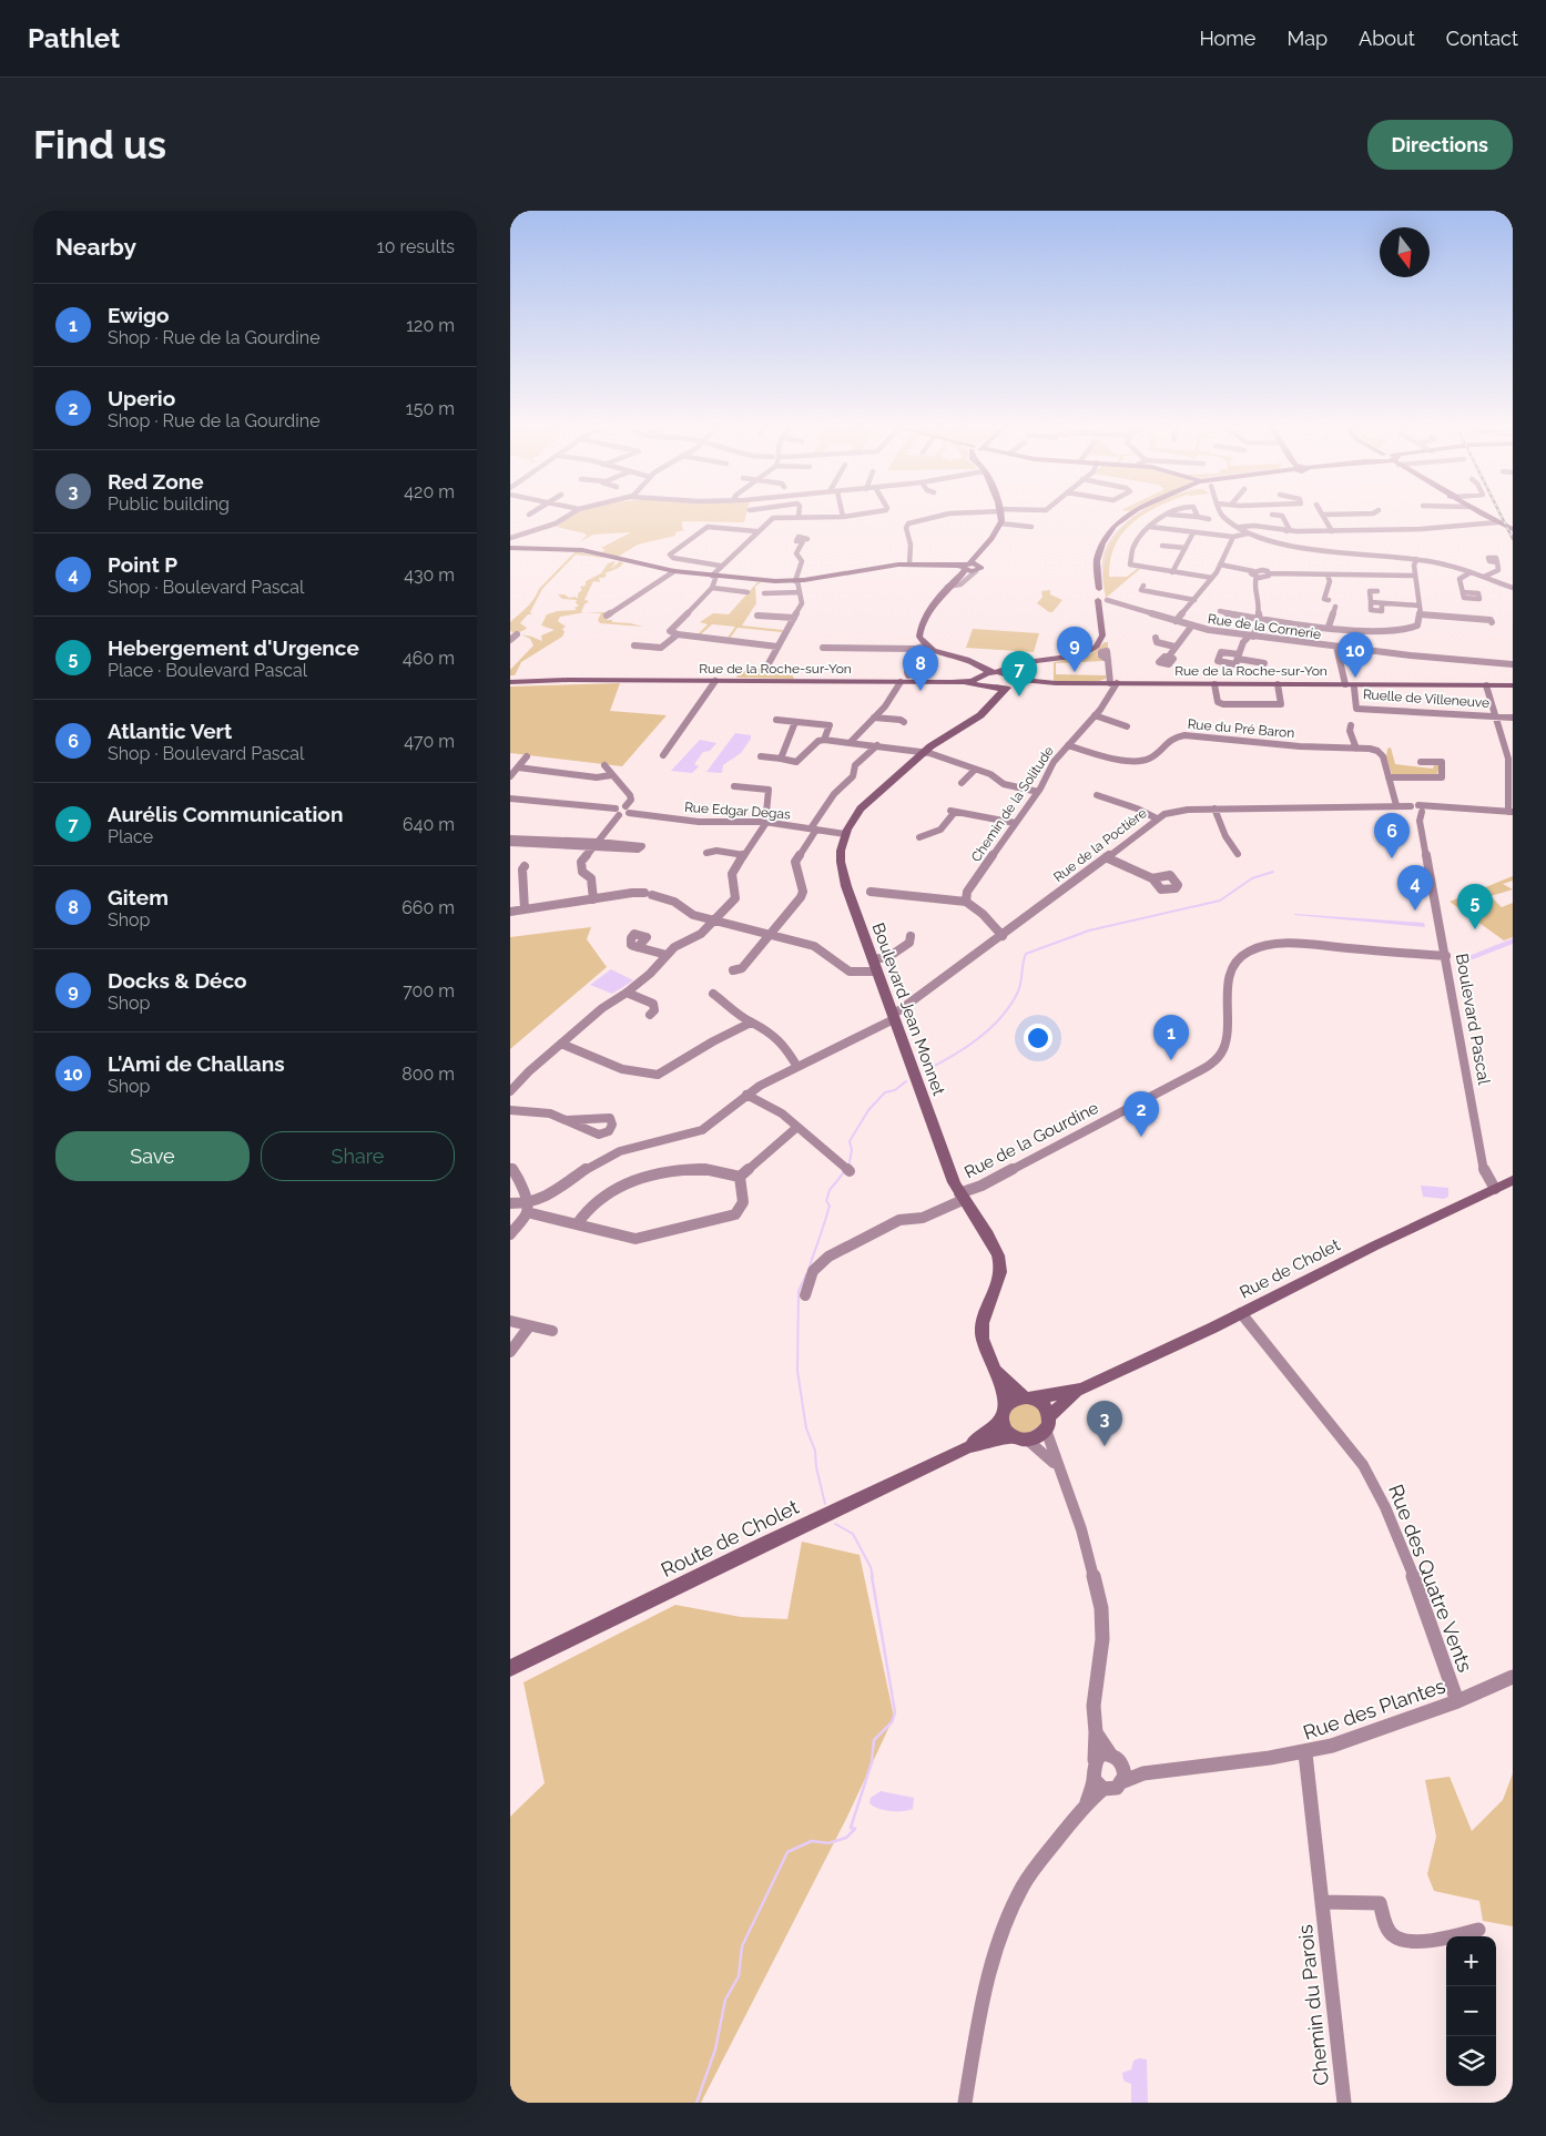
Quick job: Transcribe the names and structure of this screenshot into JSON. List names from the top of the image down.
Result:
{
  "streets": {
    "main road": [
      "Rue de la Roche-sur-Yon",
      "Boulevard Jean Monnet",
      "Rue de Cholet",
      "Route de Cholet"
    ],
    "street": [
      "Rue de la Cornerie",
      "Ruelle de Villeneuve",
      "Rue du Pré Baron",
      "Chemin de la Solitude",
      "Rue Edgar Degas",
      "Rue de la Poctière",
      "Boulevard Pascal",
      "Rue de la Gourdine",
      "Rue des Quatre Vents",
      "Rue des Plantes",
      "Chemin du Parois"
    ]
  },
  "crossings": [
    ["Rue de la Roche-sur-Yon", "Chemin de la Solitude"],
    ["Rue de la Roche-sur-Yon", "Boulevard Jean Monnet"],
    ["Rue du Pré Baron", "Chemin de la Solitude"],
    ["Rue Edgar Degas", "Boulevard Jean Monnet"],
    ["Rue de la Poctière", "Boulevard Jean Monnet"],
    ["Rue de la Poctière", "Boulevard Pascal"],
    ["Boulevard Jean Monnet", "Rue de la Gourdine"],
    ["Boulevard Pascal", "Rue de la Gourdine"],
    ["Boulevard Pascal", "Rue de Cholet"],
    ["Rue de Cholet", "Route de Cholet"],
    ["Rue de Cholet", "Rue des Quatre Vents"],
    ["Rue des Quatre Vents", "Rue des Plantes"],
    ["Rue des Plantes", "Chemin du Parois"]
  ],
  "north": "bottom",
  "page": {
    "header": "Pathlet",
    "nav": [
      "Home",
      "Map",
      "About",
      "Contact"
    ],
    "buttons": [
      "Directions",
      ["Save", "Share"]
    ],
    "title": "Find us",
    "heading": ["Nearby", "10 results"],
    "list": [
      {
        "mark": "1",
        "name": "Ewigo",
        "note": "Shop · Rue de la Gourdine",
        "value": "120 m"
      },
      {
        "mark": "2",
        "name": "Uperio",
        "note": "Shop · Rue de la Gourdine",
        "value": "150 m"
      },
      {
        "mark": "3",
        "name": "Red Zone",
        "note": "Public building",
        "value": "420 m"
      },
      {
        "mark": "4",
        "name": "Point P",
        "note": "Shop · Boulevard Pascal",
        "value": "430 m"
      },
      {
        "mark": "5",
        "name": "Hebergement d'Urgence",
        "note": "Place · Boulevard Pascal",
        "value": "460 m"
      },
      {
        "mark": "6",
        "name": "Atlantic Vert",
        "note": "Shop · Boulevard Pascal",
        "value": "470 m"
      },
      {
        "mark": "7",
        "name": "Aurélis Communication",
        "note": "Place",
        "value": "640 m"
      },
      {
        "mark": "8",
        "name": "Gitem",
        "note": "Shop",
        "value": "660 m"
      },
      {
        "mark": "9",
        "name": "Docks & Déco",
        "note": "Shop",
        "value": "700 m"
      },
      {
        "mark": "10",
        "name": "L'Ami de Challans",
        "note": "Shop",
        "value": "800 m"
      }
    ],
    "pins": [
      "9",
      "10",
      "8",
      "7",
      "6",
      "4",
      "5",
      "1",
      "2",
      "3"
    ],
    "map_buttons": ["+", "−"]
  }
}
